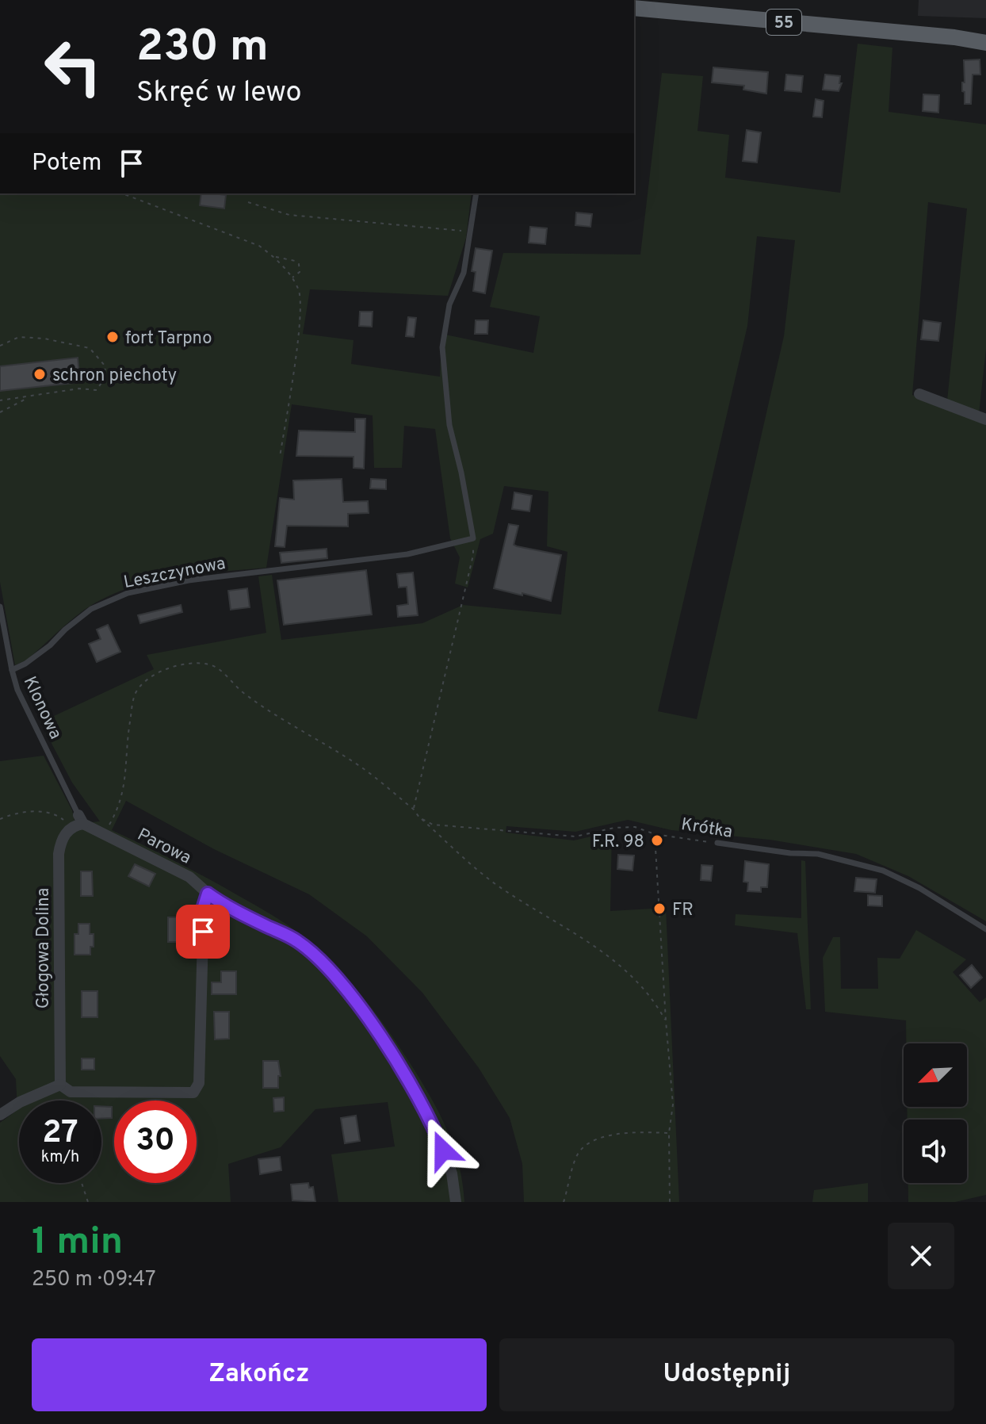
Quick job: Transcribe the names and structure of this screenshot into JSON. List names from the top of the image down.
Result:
{
  "streets": {
    "main road": ["55"],
    "street": ["Parowa", "Głogowa Dolina"],
    "lane": ["Leszczynowa", "Klonowa", "Krótka"]
  },
  "crossings": [
    ["Leszczynowa", "Klonowa"],
    ["Klonowa", "Parowa"],
    ["Klonowa", "Głogowa Dolina"],
    ["Parowa", "Głogowa Dolina"]
  ],
  "places": [
    "fort Tarpno",
    "schron piechoty",
    "F.R. 98",
    "FR"
  ],
  "north": "bottom left",
  "page": {
    "turn": ["230 m", "Skręć w lewo"],
    "then": "Potem",
    "speed": "27 km/h",
    "limit": "30",
    "heading": ["1 min", "250 m · 09:47"],
    "buttons": ["Zakończ", "Udostępnij"]
  }
}
